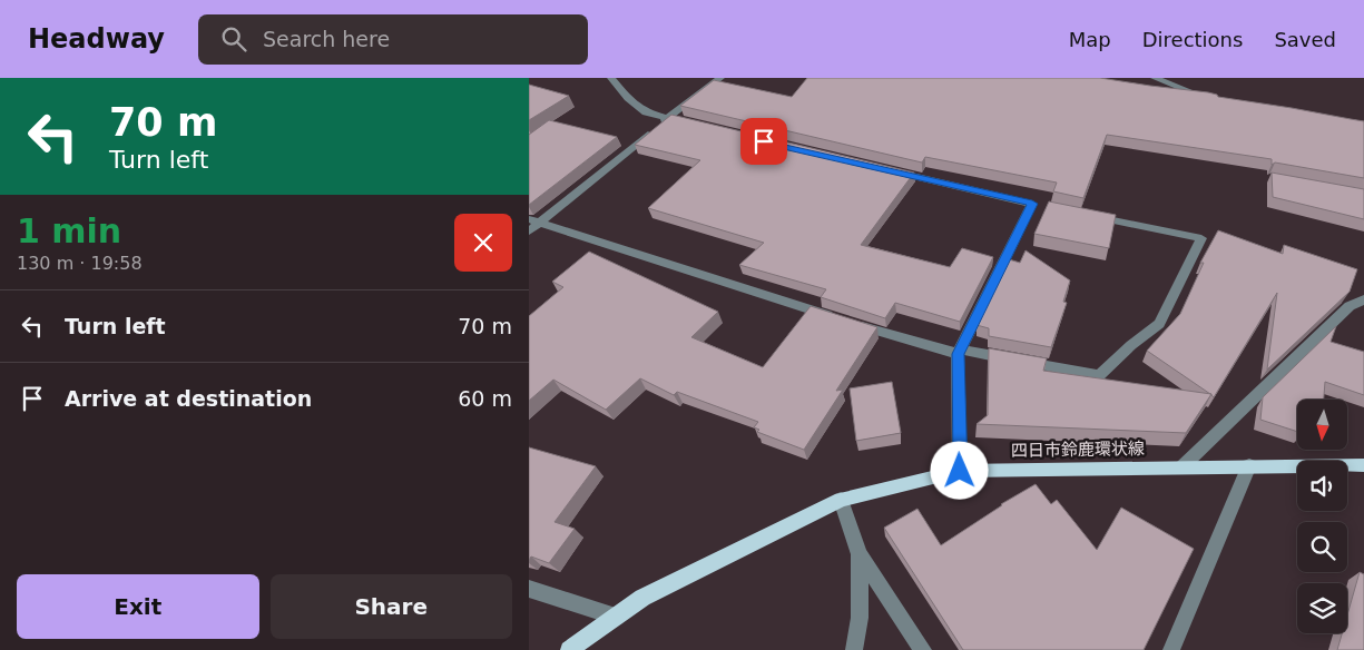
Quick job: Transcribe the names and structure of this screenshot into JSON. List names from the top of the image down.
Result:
{
  "streets": {
    "main road": ["四日市鈴鹿環状線"]
  },
  "north": "bottom",
  "page": {
    "header": "Headway",
    "search": "Search here",
    "nav": ["Map", "Directions", "Saved"],
    "turn": ["70 m", "Turn left"],
    "heading": ["1 min", "130 m · 19:58"],
    "list": [
      {
        "name": "Turn left",
        "value": "70 m"
      },
      {
        "name": "Arrive at destination",
        "value": "60 m"
      }
    ],
    "buttons": ["Exit", "Share"]
  }
}
